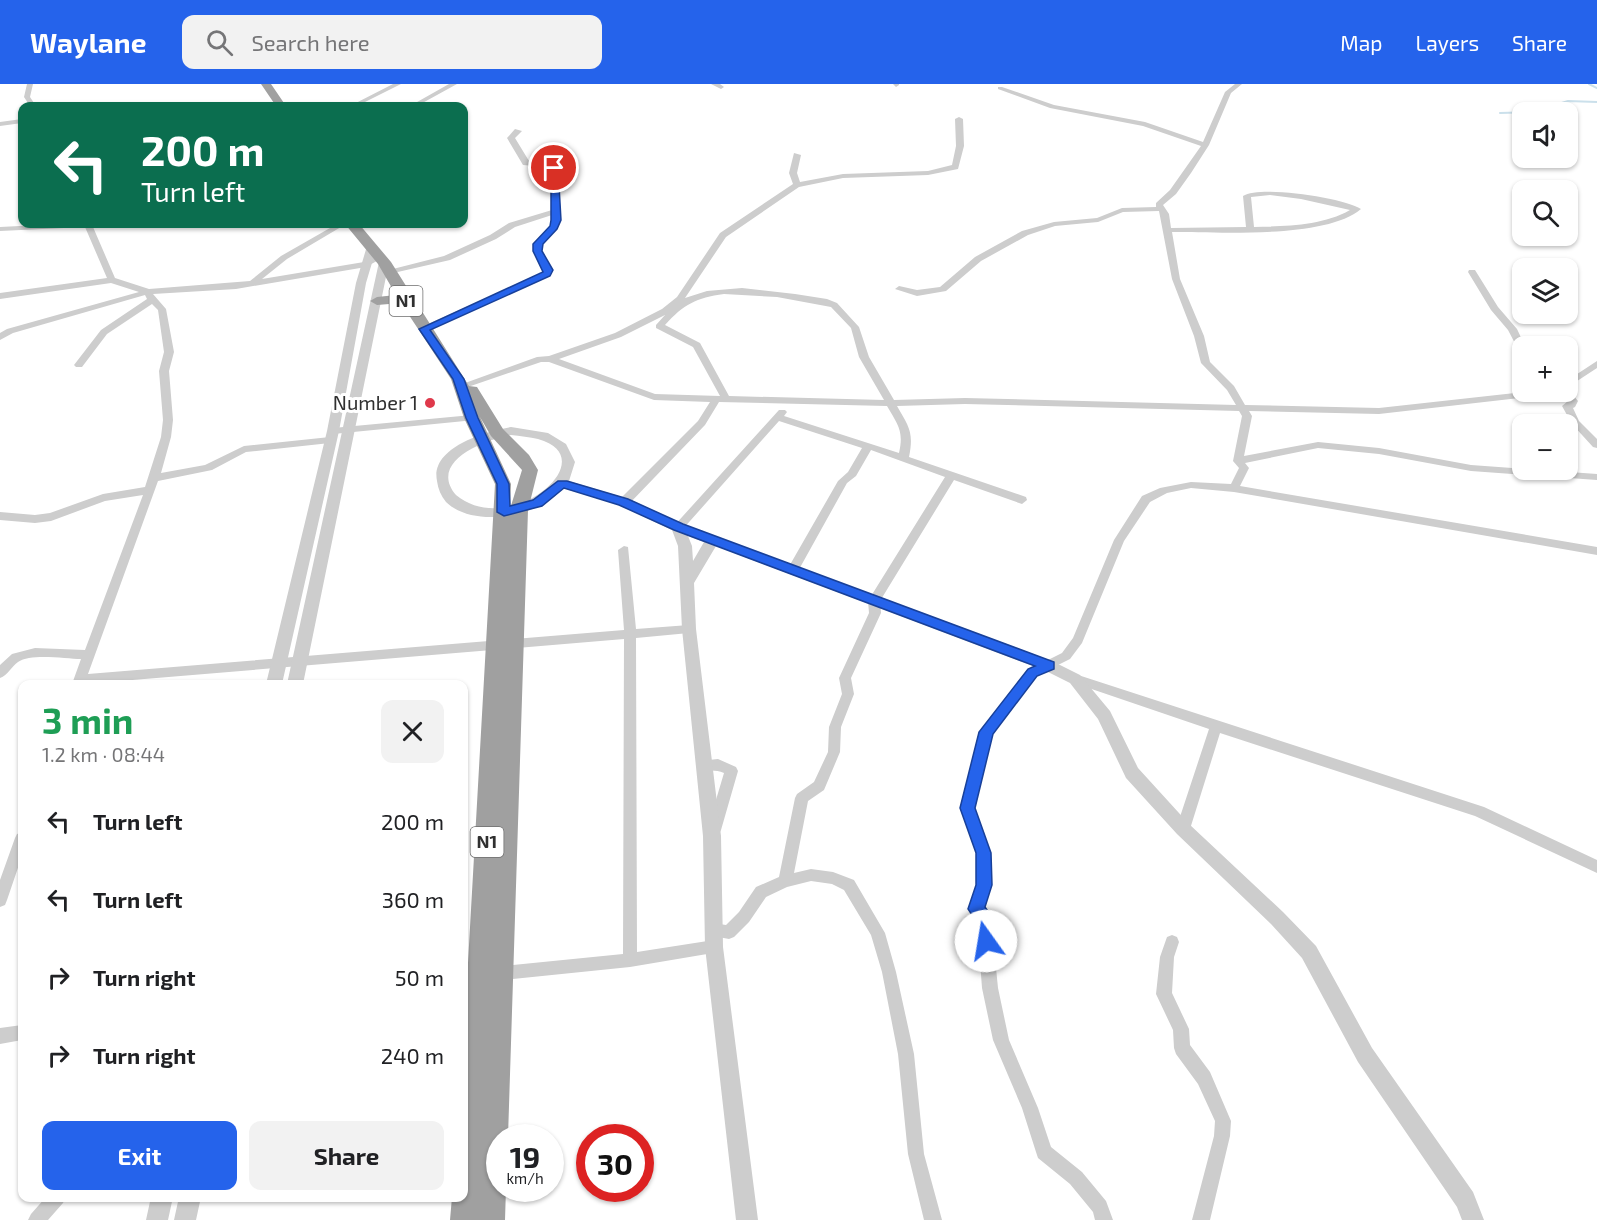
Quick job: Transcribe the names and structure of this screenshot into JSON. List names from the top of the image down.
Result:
{
  "streets": {
    "highway": ["N1"]
  },
  "places": ["Number 1"],
  "page": {
    "header": "Waylane",
    "search": "Search here",
    "nav": ["Map", "Layers", "Share"],
    "map_buttons": ["+", "−"],
    "turn": ["200 m", "Turn left"],
    "heading": ["3 min", "1.2 km · 08:44"],
    "list": [
      {
        "name": "Turn left",
        "value": "200 m"
      },
      {
        "name": "Turn left",
        "value": "360 m"
      },
      {
        "name": "Turn right",
        "value": "50 m"
      },
      {
        "name": "Turn right",
        "value": "240 m"
      }
    ],
    "buttons": ["Exit", "Share"],
    "speed": "19 km/h",
    "limit": "30"
  }
}
